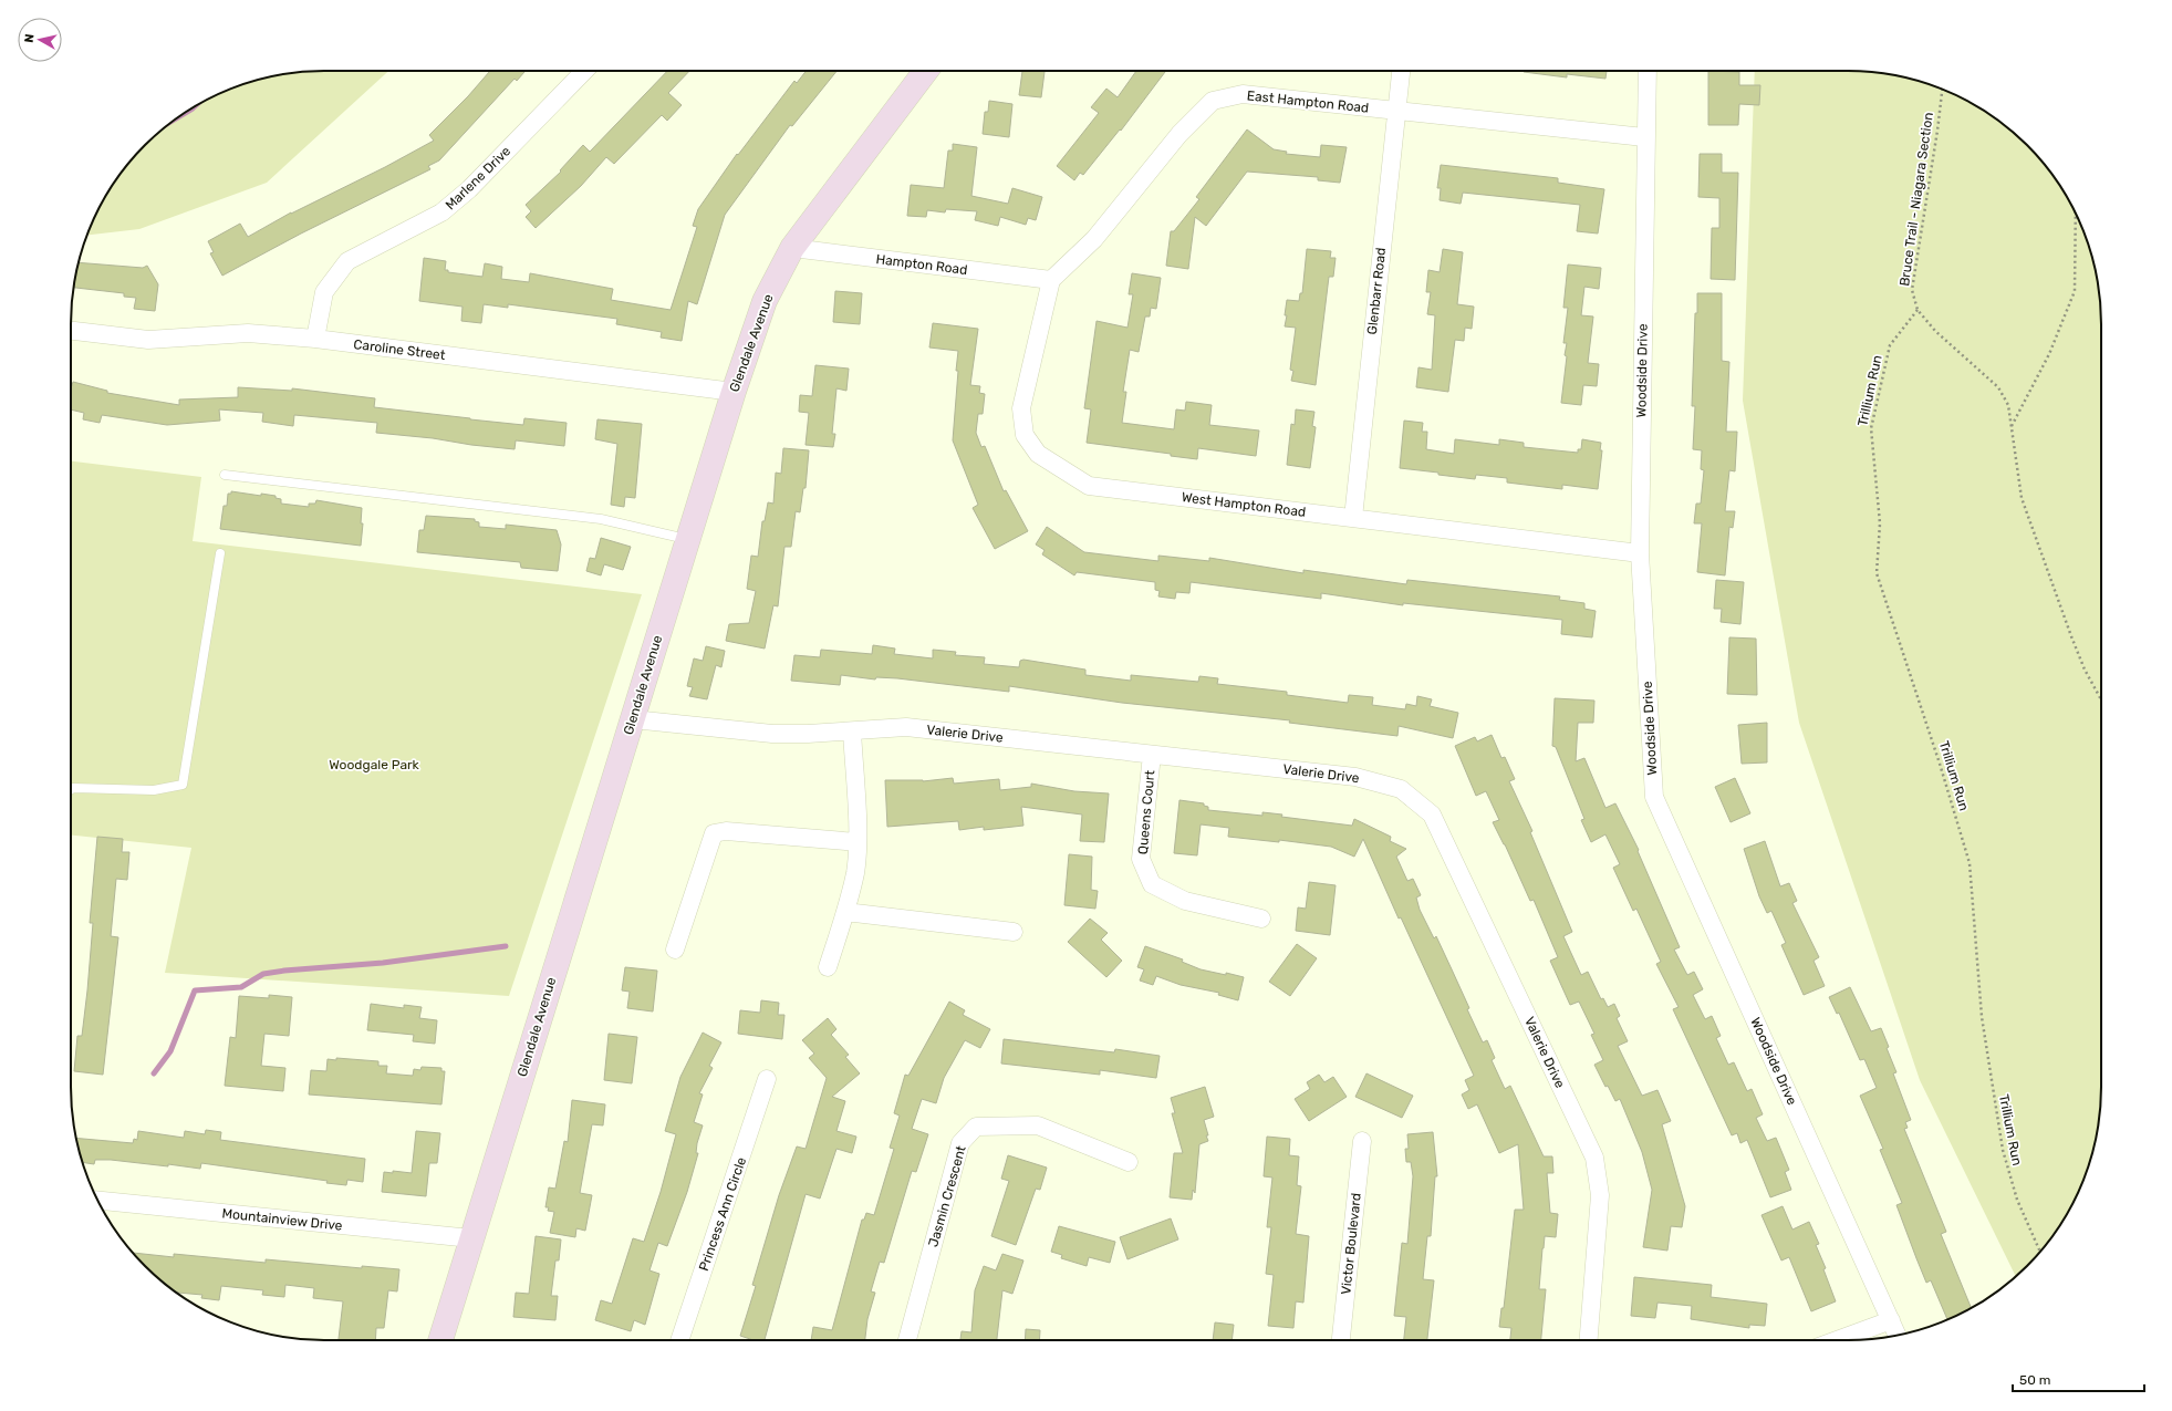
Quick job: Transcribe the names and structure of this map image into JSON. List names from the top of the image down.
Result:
{
  "streets": {
    "main road": ["Glendale Avenue"],
    "street": [
      "East Hampton Road",
      "Marlene Drive",
      "Hampton Road",
      "Glenbarr Road",
      "Caroline Street",
      "Woodside Drive",
      "West Hampton Road",
      "Valerie Drive",
      "Queens Court",
      "Jasmin Crescent",
      "Princess Ann Circle",
      "Mountainview Drive",
      "Victor Boulevard"
    ],
    "path": ["Bruce Trail - Niagara Section", "Trillium Run"]
  },
  "crossings": [
    ["East Hampton Road", "Hampton Road"],
    ["East Hampton Road", "Glenbarr Road"],
    ["East Hampton Road", "Woodside Drive"],
    ["East Hampton Road", "West Hampton Road"],
    ["Marlene Drive", "Caroline Street"],
    ["Bruce Trail - Niagara Section", "Trillium Run"],
    ["Hampton Road", "Glendale Avenue"],
    ["Hampton Road", "West Hampton Road"],
    ["Glenbarr Road", "West Hampton Road"],
    ["Glendale Avenue", "Caroline Street"],
    ["Glendale Avenue", "Valerie Drive"],
    ["Glendale Avenue", "Mountainview Drive"],
    ["Woodside Drive", "West Hampton Road"],
    ["Valerie Drive", "Queens Court"]
  ],
  "parks": ["Woodgale Park"],
  "scale_bar": "50 m",
  "north": "left"
}
